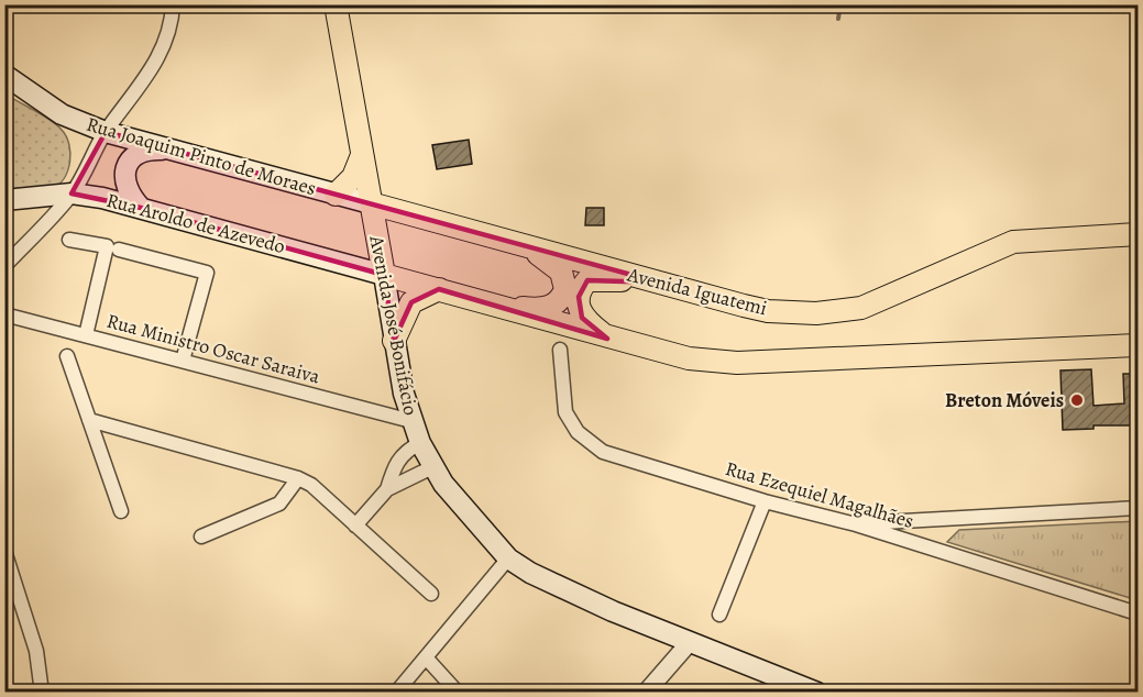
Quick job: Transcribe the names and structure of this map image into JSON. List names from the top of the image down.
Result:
{
  "streets": {
    "main road": [
      "Rua Joaquim Pinto de Moraes",
      "Rua Aroldo de Azevedo",
      "Avenida Iguatemi",
      "Avenida José Bonifácio"
    ],
    "street": ["Rua Ministro Oscar Saraiva", "Rua Ezequiel Magalhães"]
  },
  "crossings": [
    ["Rua Joaquim Pinto de Moraes", "Avenida Iguatemi"],
    ["Rua Joaquim Pinto de Moraes", "Avenida José Bonifácio"],
    ["Rua Aroldo de Azevedo", "Avenida José Bonifácio"],
    ["Avenida Iguatemi", "Avenida José Bonifácio"],
    ["Avenida José Bonifácio", "Rua Ministro Oscar Saraiva"]
  ],
  "places": ["Breton Móveis"]
}
